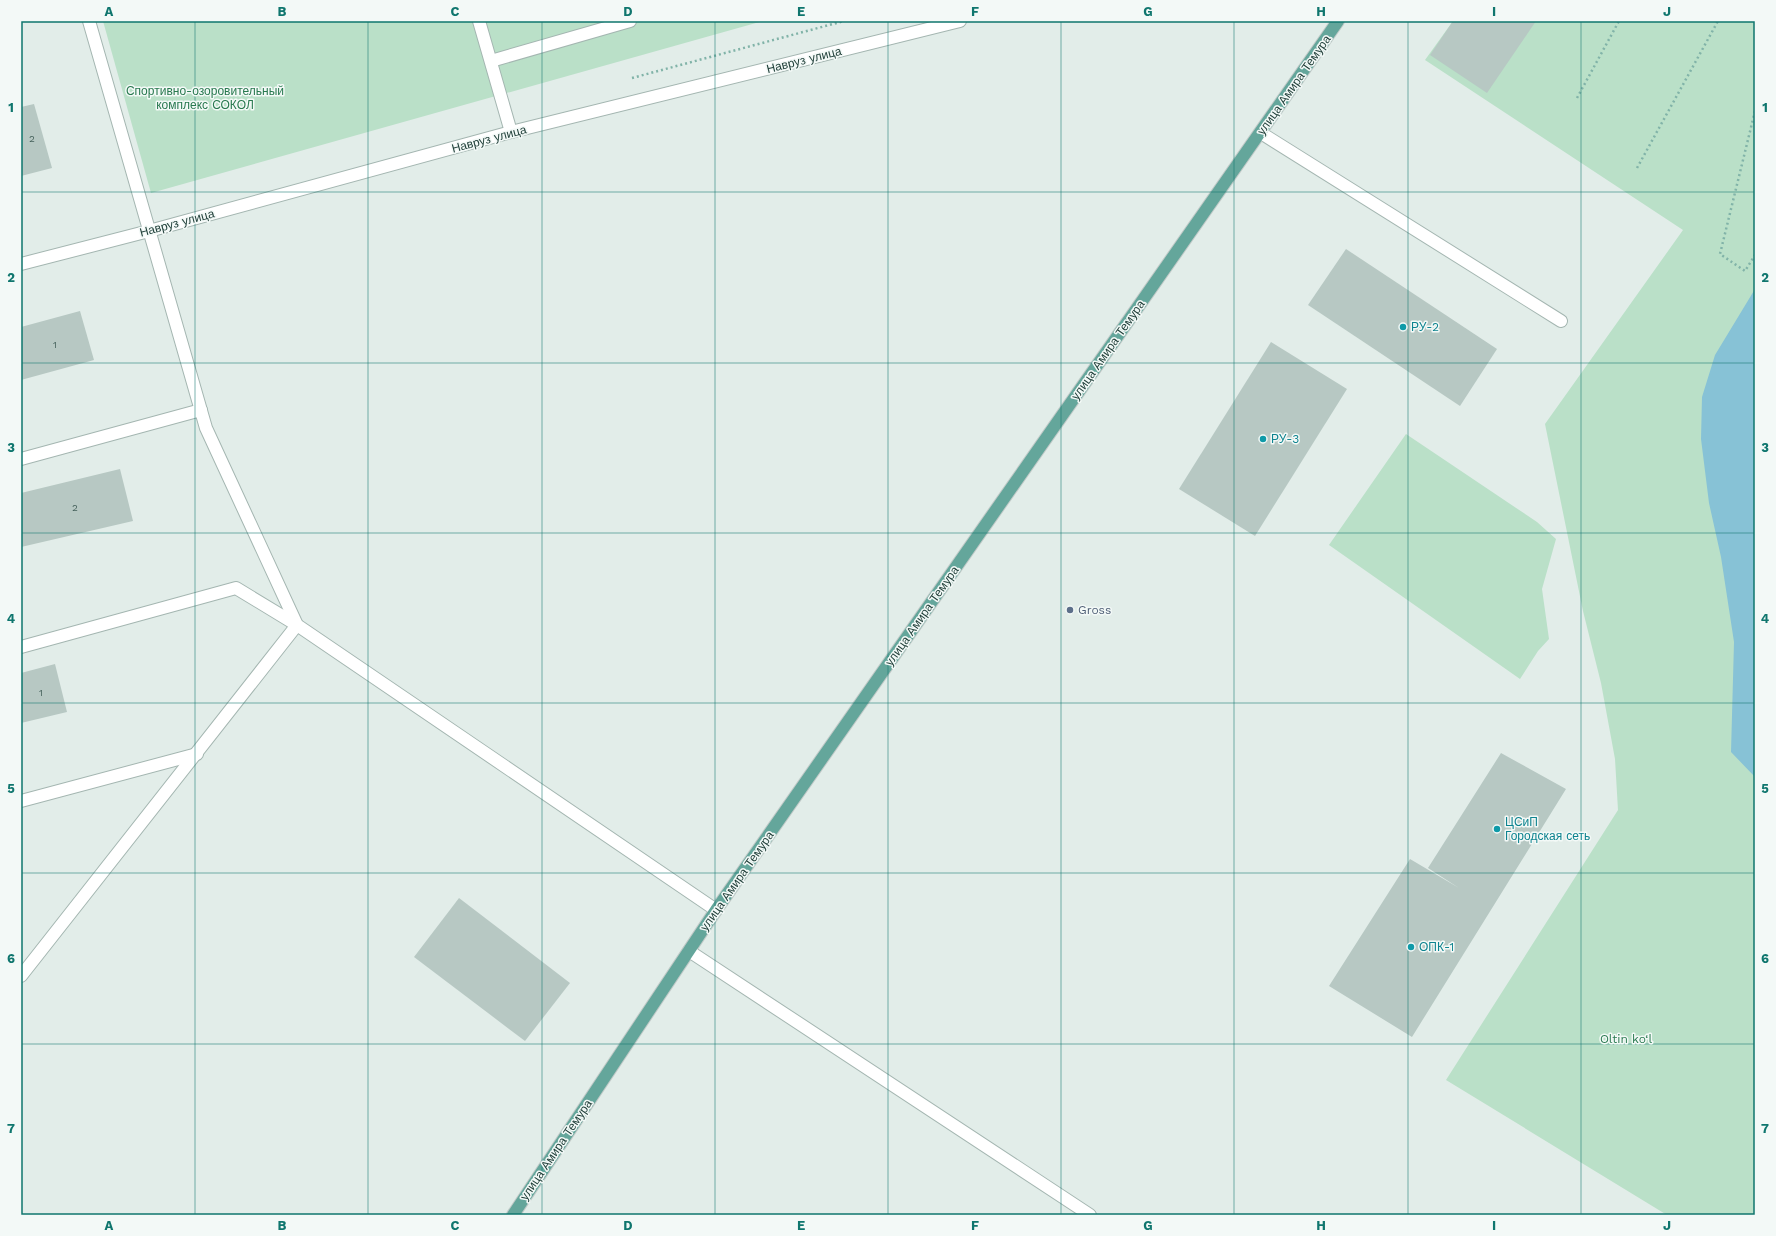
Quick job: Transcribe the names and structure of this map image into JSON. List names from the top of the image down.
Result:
{
  "streets": {
    "main road": ["улица Амира Темура"],
    "street": ["Навруз улица"]
  },
  "parks": ["Спортивно-озоровительный комплекс СОКОЛ", "Oltin ko‘l"],
  "places": [
    "РУ-2",
    "РУ-3",
    "Gross",
    "ЦСиП Городская сеть",
    "ОПК-1"
  ],
  "house_numbers": [
    "2",
    "1",
    "2",
    "1"
  ],
  "grid": {
    "columns": [
      "A",
      "B",
      "C",
      "D",
      "E",
      "F",
      "G",
      "H",
      "I",
      "J"
    ],
    "rows": [
      "1",
      "2",
      "3",
      "4",
      "5",
      "6",
      "7"
    ]
  }
}
